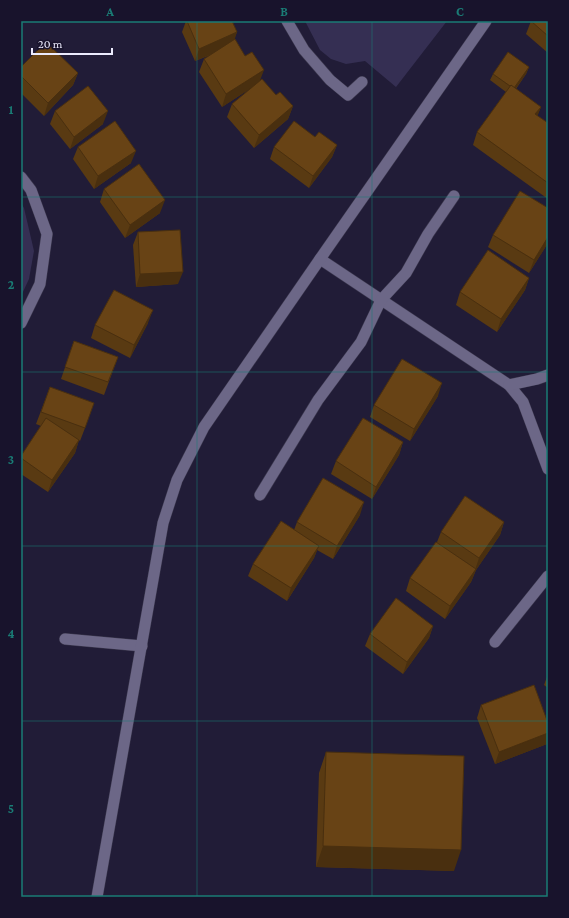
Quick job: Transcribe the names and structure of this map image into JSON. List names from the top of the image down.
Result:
{
  "scale_bar": "20 m",
  "grid": {
    "columns": ["A", "B", "C"],
    "rows": [
      "1",
      "2",
      "3",
      "4",
      "5"
    ]
  }
}
